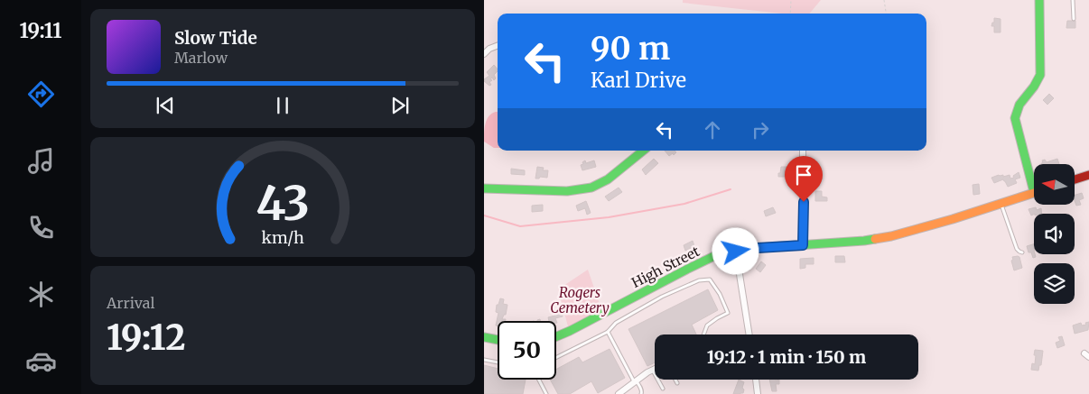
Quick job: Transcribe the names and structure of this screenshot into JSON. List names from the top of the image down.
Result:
{
  "streets": {
    "main road": ["High Street"]
  },
  "parks": ["Rogers Cemetery"],
  "north": "left",
  "page": {
    "tabs": "19:11",
    "turn": ["90 m", "Karl Drive"],
    "song": ["Slow Tide", "Marlow"],
    "tile": ["Arrival", "19:12"],
    "limit": "50",
    "trip": "19:12 · 1 min · 150 m",
    "gauge": ["43", "km/h"]
  }
}
